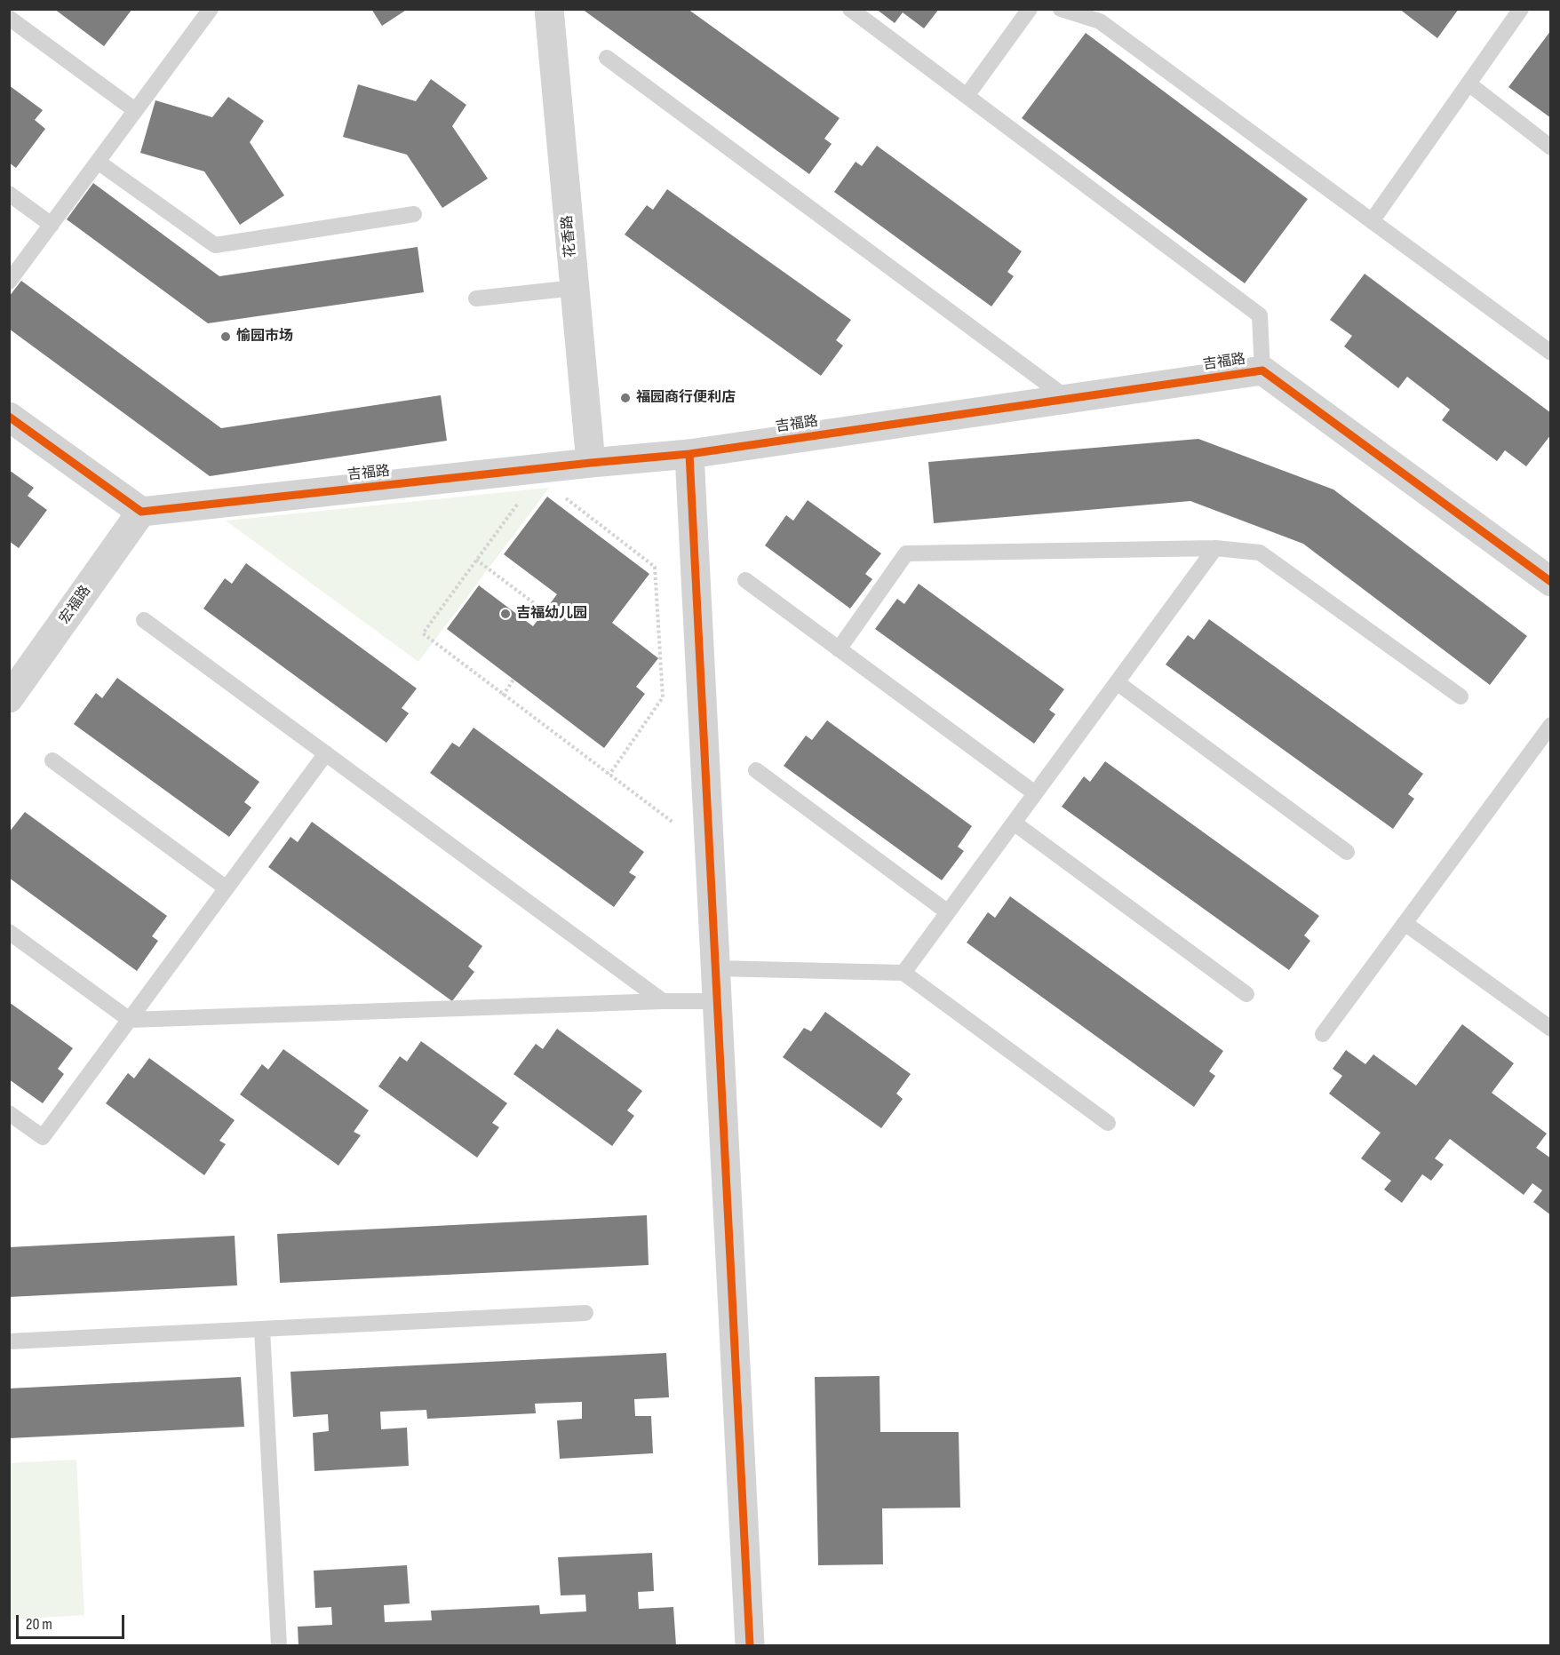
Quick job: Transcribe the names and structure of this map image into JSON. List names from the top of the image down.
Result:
{
  "streets": {
    "street": ["花香路", "吉福路", "宏福路"]
  },
  "crossings": [
    ["花香路", "吉福路"],
    ["吉福路", "宏福路"]
  ],
  "places": ["愉园市场", "福园商行便利店", "吉福幼儿园"],
  "scale_bar": "20 m"
}
